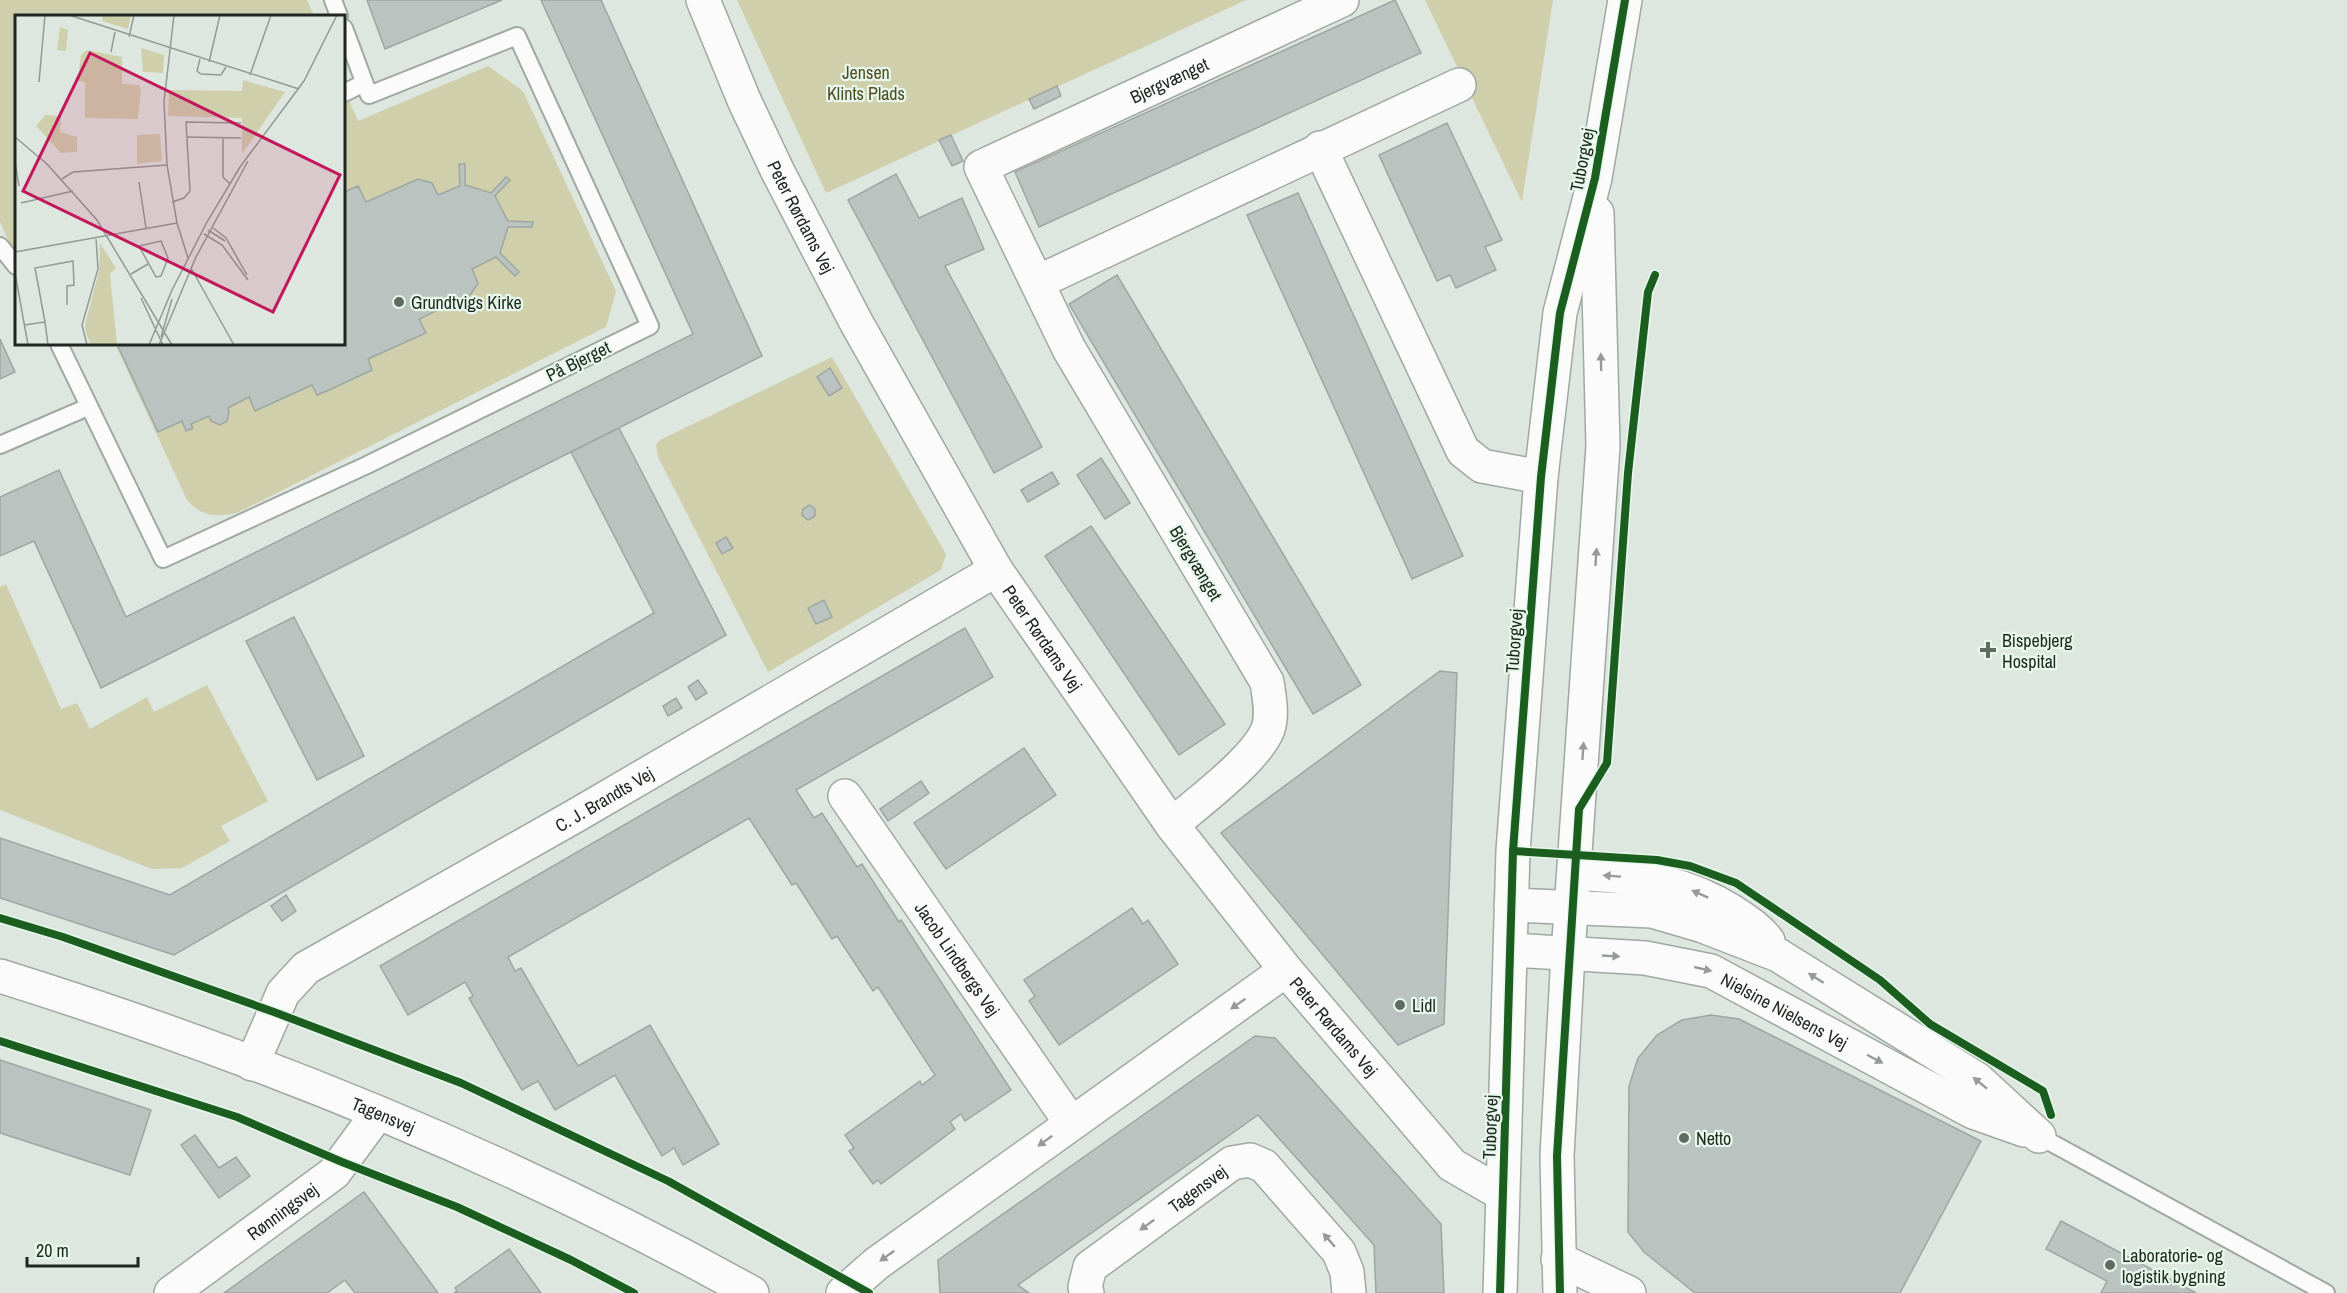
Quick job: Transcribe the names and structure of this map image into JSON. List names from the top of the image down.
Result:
{
  "streets": {
    "street": [
      "Bjergvænget",
      "Tuborgvej",
      "Peter Rørdams Vej",
      "C. J. Brandts Vej",
      "Jacob Lindbergs Vej",
      "Nielsine Nielsens Vej",
      "Tagensvej",
      "Rønningsvej"
    ],
    "lane": ["På Bjerget"]
  },
  "crossings": [
    ["Bjergvænget", "Peter Rørdams Vej"],
    ["Tuborgvej", "Peter Rørdams Vej"],
    ["Tuborgvej", "Nielsine Nielsens Vej"],
    ["Peter Rørdams Vej", "C. J. Brandts Vej"],
    ["C. J. Brandts Vej", "Tagensvej"],
    ["Tagensvej", "Rønningsvej"]
  ],
  "parks": ["Jensen Klints Plads"],
  "places": {
    "other": [
      "Grundtvigs Kirke",
      "Lidl",
      "Netto",
      "Laboratorie- og logistik bygning"
    ],
    "health": ["Bispebjerg Hospital"]
  },
  "scale_bar": "20 m"
}
